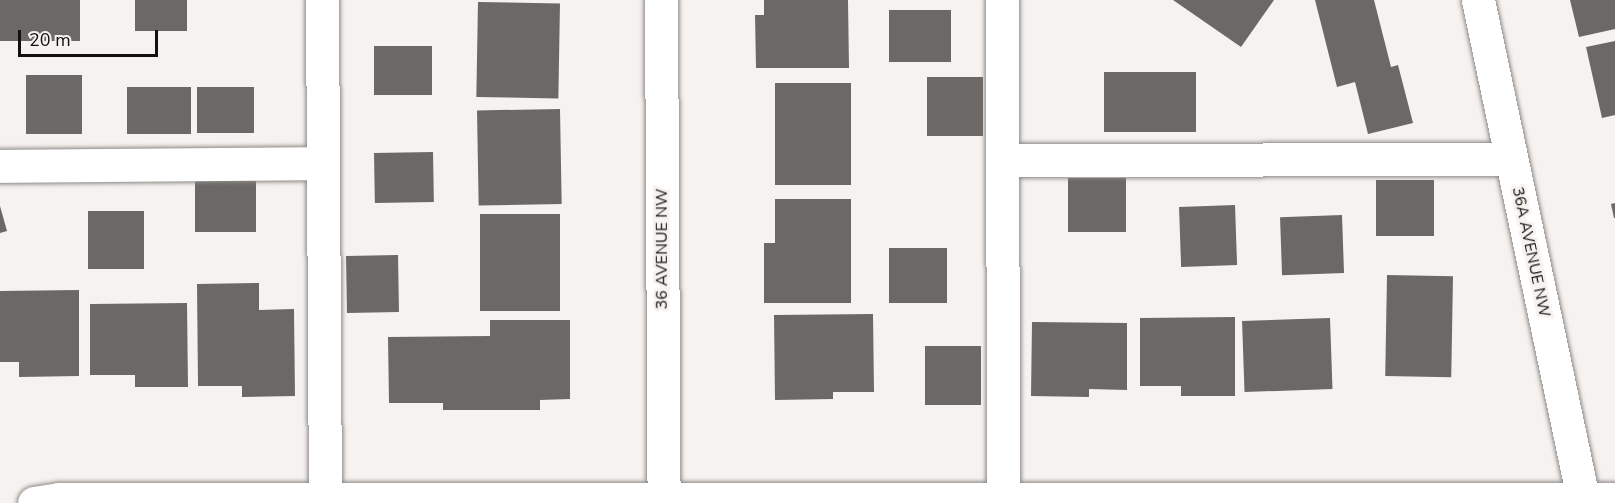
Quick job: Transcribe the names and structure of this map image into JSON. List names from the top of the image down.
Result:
{
  "streets": {
    "street": ["36 AVENUE NW", "36A AVENUE NW"]
  },
  "scale_bar": "20 m"
}
